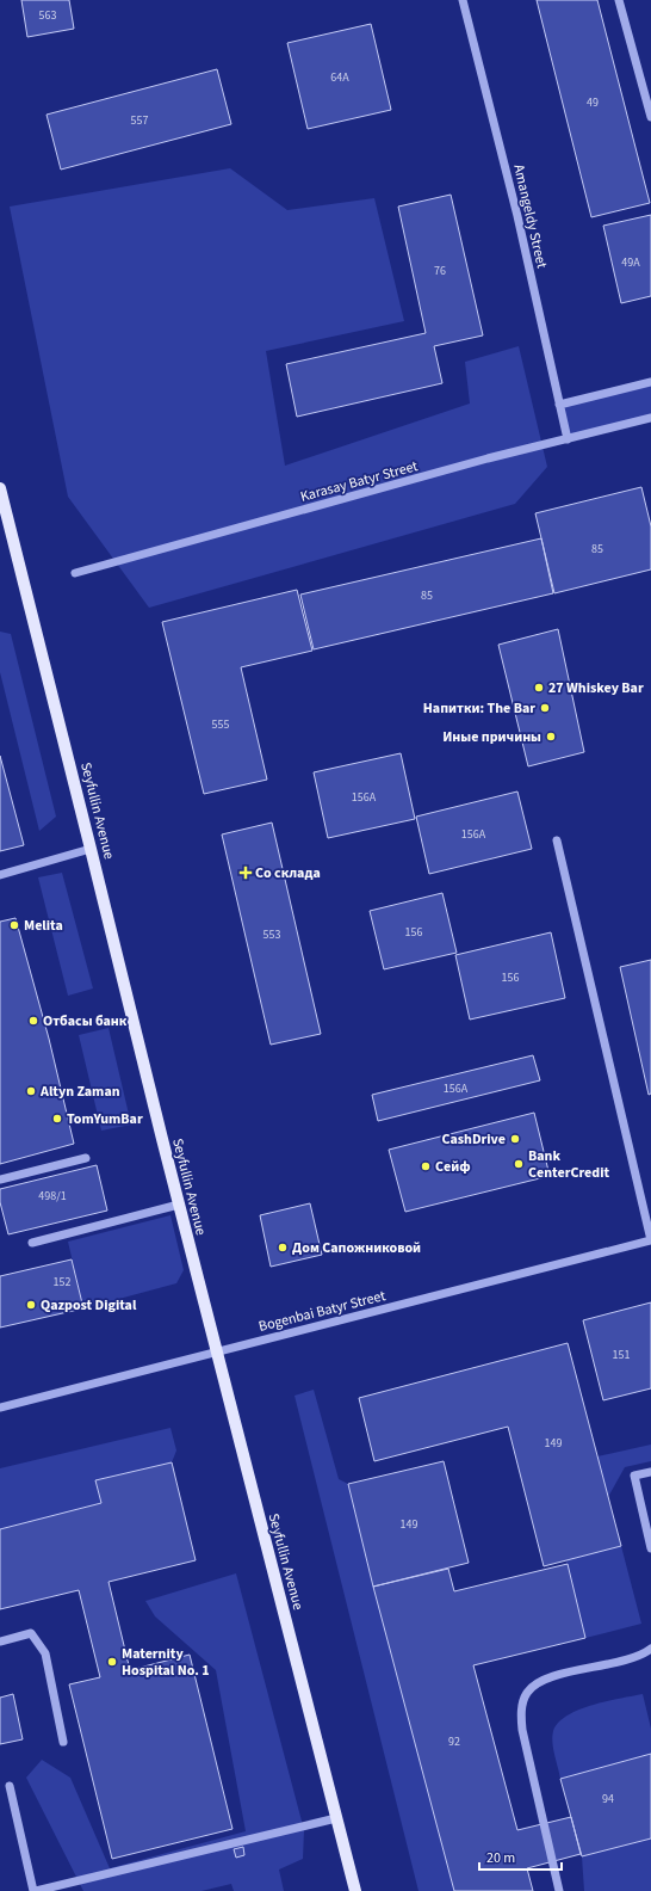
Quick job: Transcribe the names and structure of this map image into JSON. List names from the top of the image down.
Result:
{
  "streets": {
    "main road": ["Seyfullin Avenue"],
    "street": ["Amangeldy Street", "Karasay Batyr Street", "Bogenbai Batyr Street"]
  },
  "crossings": [
    ["Amangeldy Street", "Karasay Batyr Street"],
    ["Seyfullin Avenue", "Bogenbai Batyr Street"]
  ],
  "places": {
    "other": [
      "27 Whiskey Bar",
      "Напитки: The Bar",
      "Иные причины",
      "Melita",
      "Отбасы банк",
      "Altyn Zaman",
      "TomYumBar",
      "CashDrive",
      "Bank CenterCredit",
      "Сейф",
      "Дом Сапожниковой",
      "Qazpost Digital",
      "Maternity Hospital No. 1"
    ],
    "health": ["Со склада"]
  },
  "house_numbers": [
    "563",
    "64А",
    "49",
    "557",
    "49А",
    "76",
    "85",
    "85",
    "555",
    "156А",
    "156А",
    "156",
    "553",
    "156",
    "156А",
    "498/1",
    "152",
    "151",
    "149",
    "149",
    "92",
    "94"
  ],
  "scale_bar": "20 m"
}
